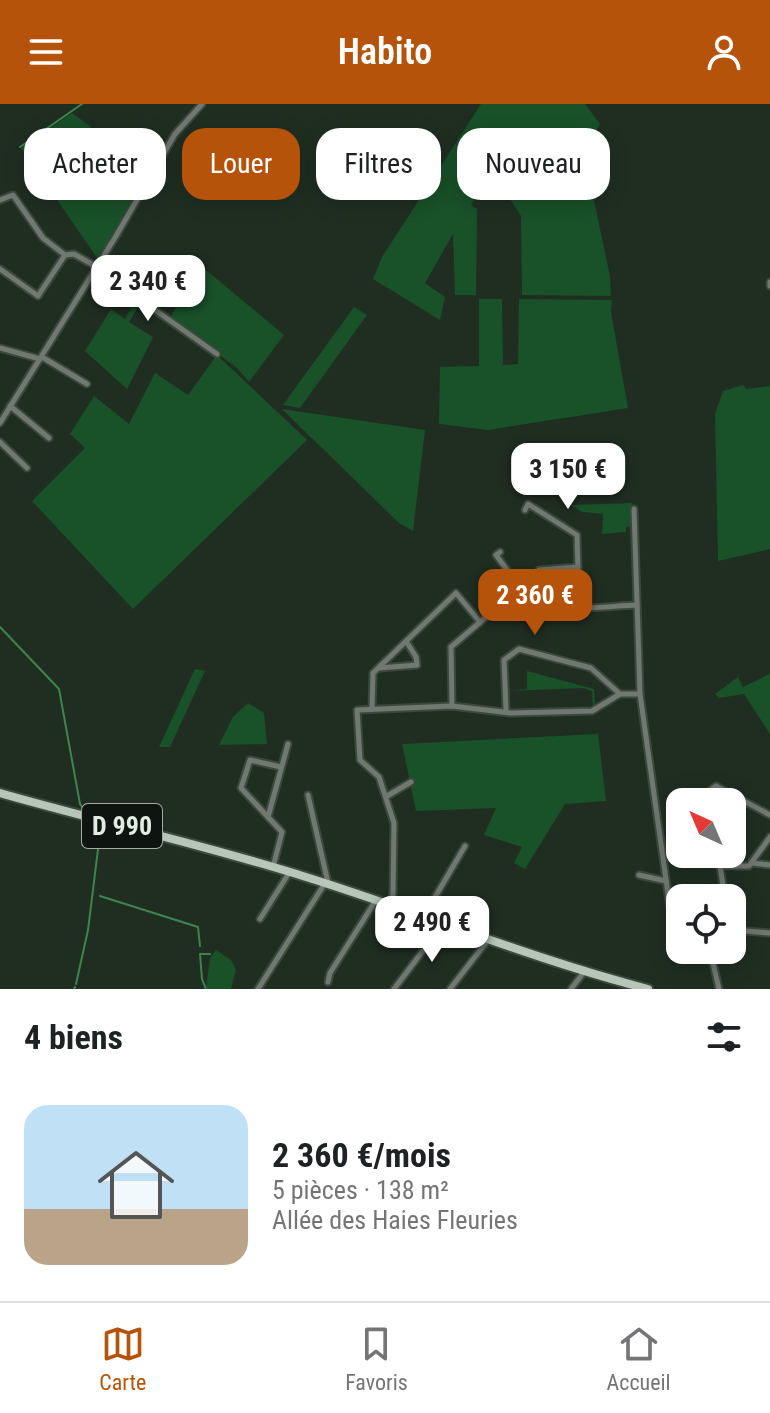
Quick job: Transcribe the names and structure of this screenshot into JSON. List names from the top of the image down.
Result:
{
  "streets": {
    "main road": ["D 990"]
  },
  "north": "top left",
  "page": {
    "header": "Habito",
    "chip": [
      "Acheter",
      "Louer",
      "Filtres",
      "Nouveau"
    ],
    "price": [
      "2 340 €",
      "3 150 €",
      "2 360 €",
      "2 490 €"
    ],
    "heading": "4 biens",
    "list": [
      {
        "name": "2 360 €/mois",
        "note": "5 pièces · 138 m² · Allée des Haies Fleuries"
      }
    ],
    "tabs": ["Carte", "Favoris", "Accueil"]
  }
}
